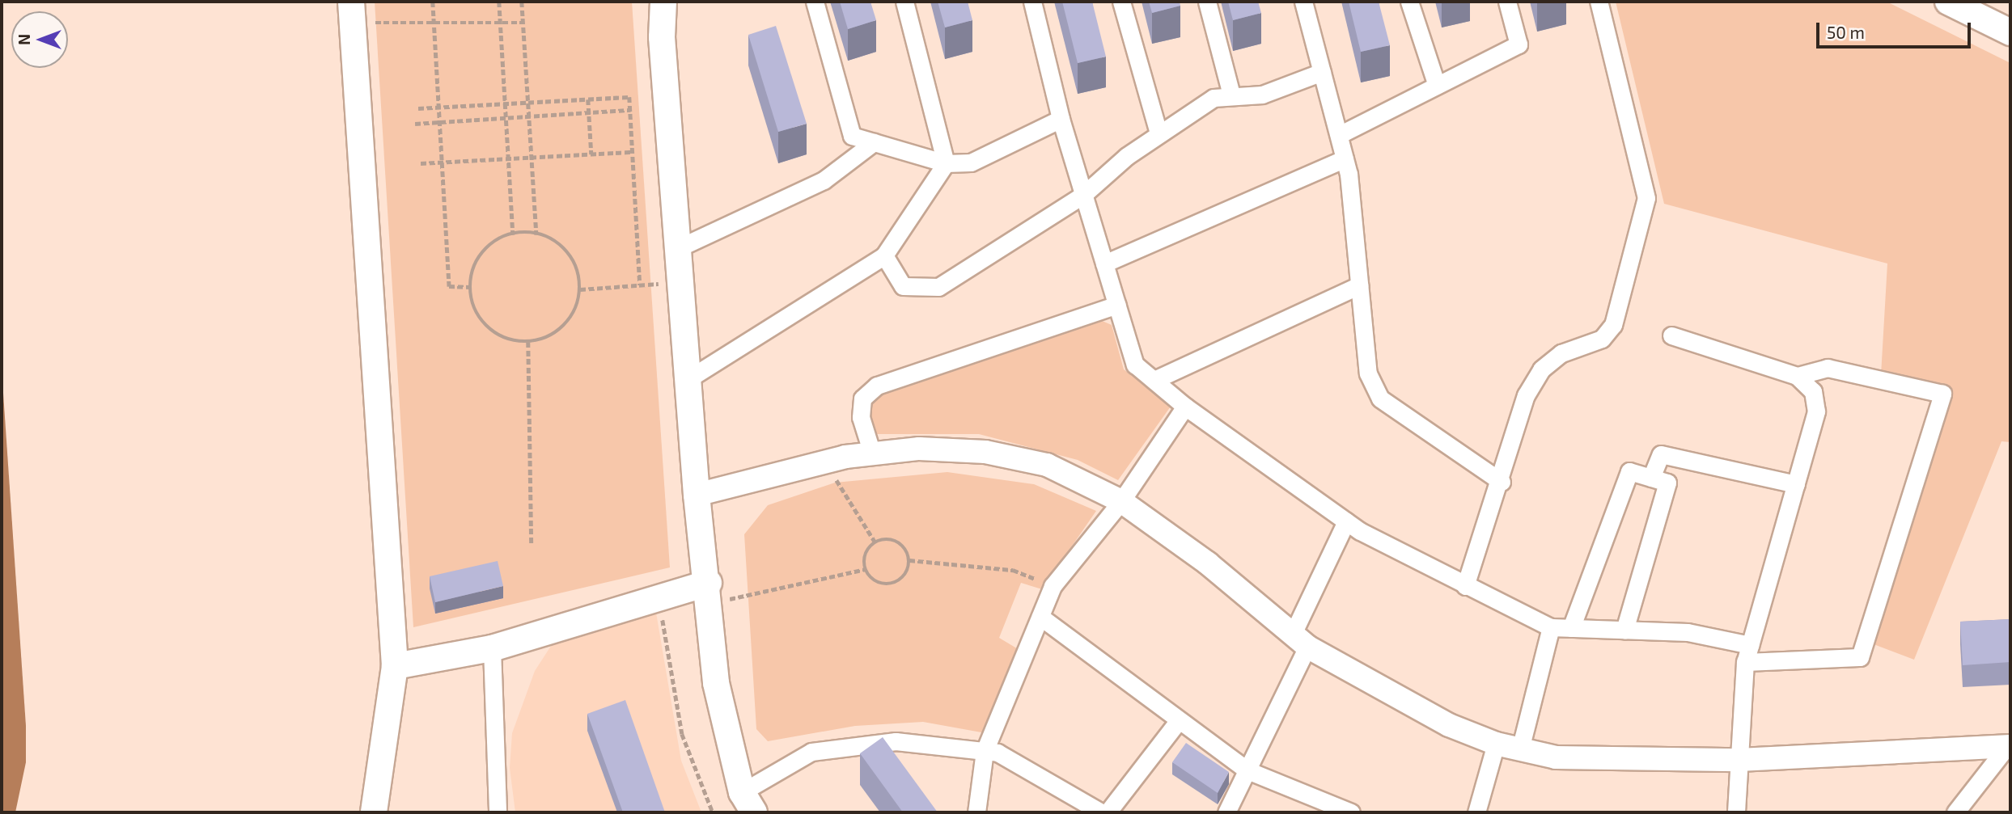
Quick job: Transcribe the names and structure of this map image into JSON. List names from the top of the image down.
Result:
{
  "scale_bar": "50 m",
  "north": "left"
}
